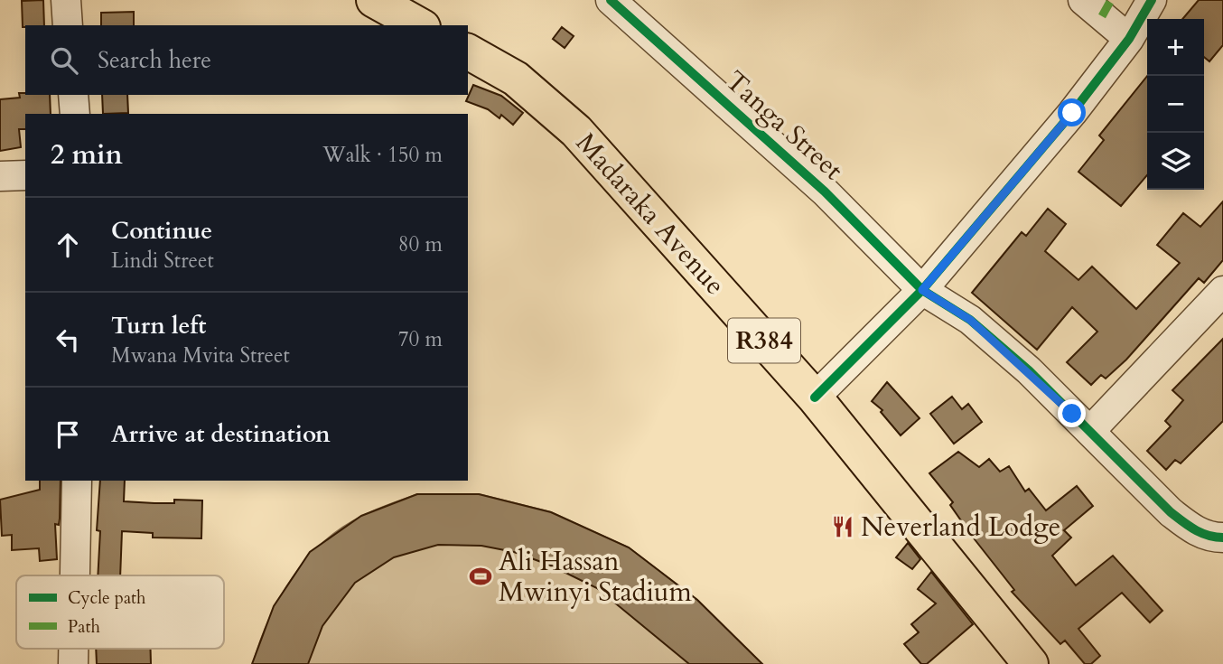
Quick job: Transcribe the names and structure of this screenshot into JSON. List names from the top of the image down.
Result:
{
  "streets": {
    "main road": ["Madaraka Avenue", "R384"],
    "street": ["Tanga Street"]
  },
  "places": {
    "restaurant": ["Neverland Lodge"],
    "sports": ["Ali Hassan Mwinyi Stadium"]
  },
  "legend": ["Cycle path", "Path"],
  "page": {
    "map_buttons": ["+", "−"],
    "search": "Search here",
    "heading": ["2 min", "Walk · 150 m"],
    "list": [
      ["Continue", "Lindi Street", "80 m"],
      ["Turn left", "Mwana Mvita Street", "70 m"],
      "Arrive at destination"
    ]
  }
}
